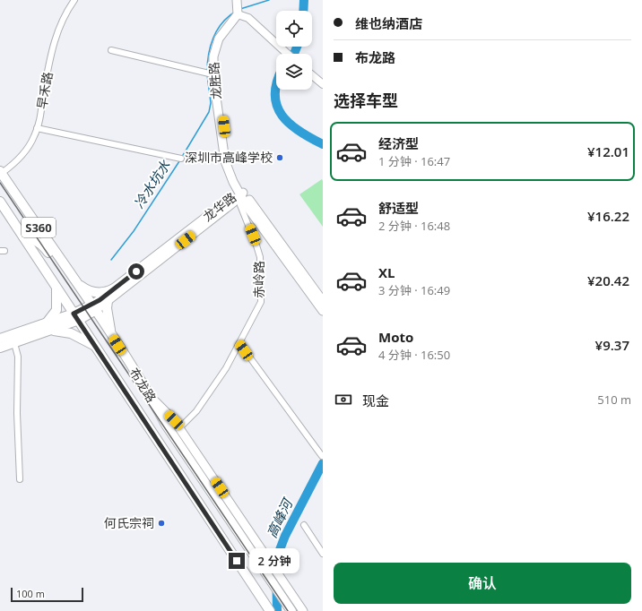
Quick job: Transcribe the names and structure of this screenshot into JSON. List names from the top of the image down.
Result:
{
  "streets": {
    "main road": [
      "龙胜路",
      "龙华路",
      "S360",
      "布龙路"
    ],
    "street": ["早禾路", "赤岭路"]
  },
  "crossings": [
    ["龙胜路", "龙华路"],
    ["龙胜路", "赤岭路"],
    ["早禾路", "布龙路"],
    ["龙华路", "赤岭路"],
    ["龙华路", "布龙路"]
  ],
  "water": ["冷水坑水", "高峰河"],
  "places": ["深圳市高峰学校", "何氏宗祠"],
  "scale_bar": "100 m",
  "page": {
    "banner": ["维也纳酒店", "布龙路"],
    "heading": "选择车型",
    "list": [
      {
        "name": "经济型",
        "note": "1 分钟 · 16:47",
        "value": "¥12.01"
      },
      {
        "name": "舒适型",
        "note": "2 分钟 · 16:48",
        "value": "¥16.22"
      },
      {
        "name": "XL",
        "note": "3 分钟 · 16:49",
        "value": "¥20.42"
      },
      {
        "name": "Moto",
        "note": "4 分钟 · 16:50",
        "value": "¥9.37"
      }
    ],
    "pay": ["现金", "510 m"],
    "bubble": "2 分钟",
    "buttons": "确认",
    "scale": "100 m"
  }
}
